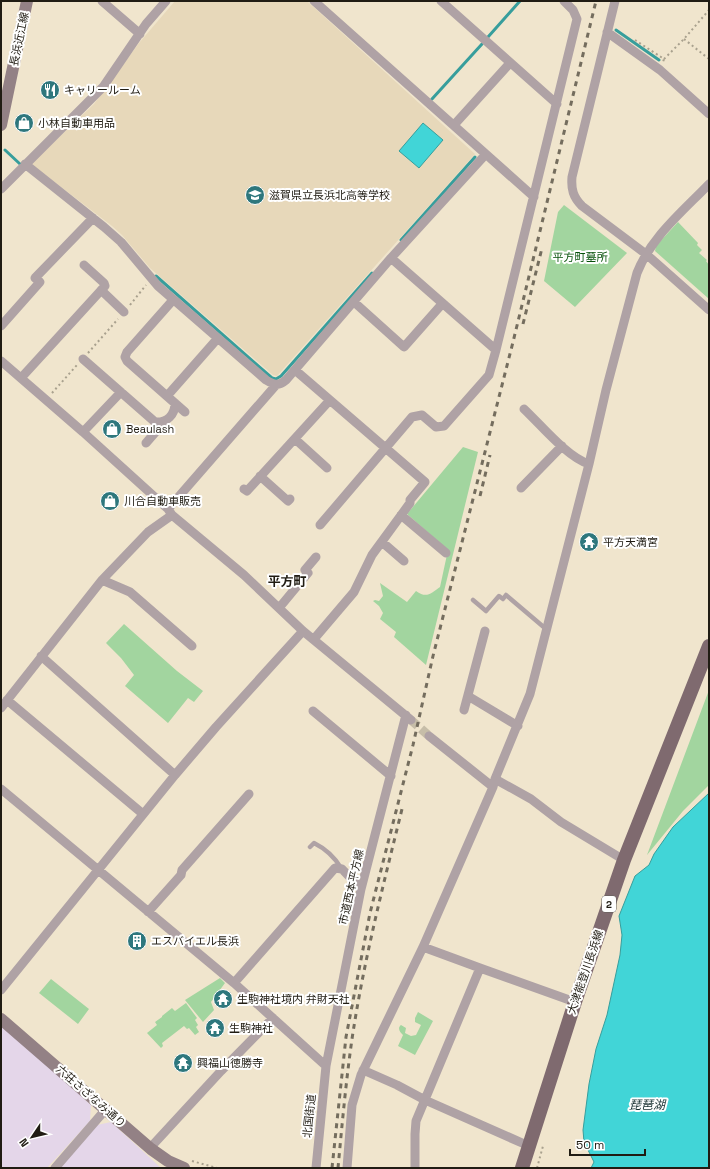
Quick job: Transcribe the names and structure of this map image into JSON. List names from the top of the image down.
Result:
{
  "streets": {
    "main road": ["2", "大津能登川長浜線"],
    "street": [
      "長浜近江線",
      "市道西本平方線",
      "六荘さざなみ通り",
      "北国街道"
    ]
  },
  "crossings": [
    ["市道西本平方線", "北国街道"]
  ],
  "districts": ["平方町"],
  "water": ["琵琶湖"],
  "parks": ["平方町墓所"],
  "places": {
    "restaurant": ["キャリールーム"],
    "shop": ["小林自動車用品", "Beaulash", "川合自動車販売"],
    "school or university": ["滋賀県立長浜北高等学校"],
    "temple": [
      "平方天満宮",
      "生駒神社境内 弁財天社",
      "生駒神社",
      "興福山徳勝寺"
    ],
    "building": ["エスバイエル長浜"]
  },
  "scale_bar": "50 m",
  "north": "bottom left"
}
